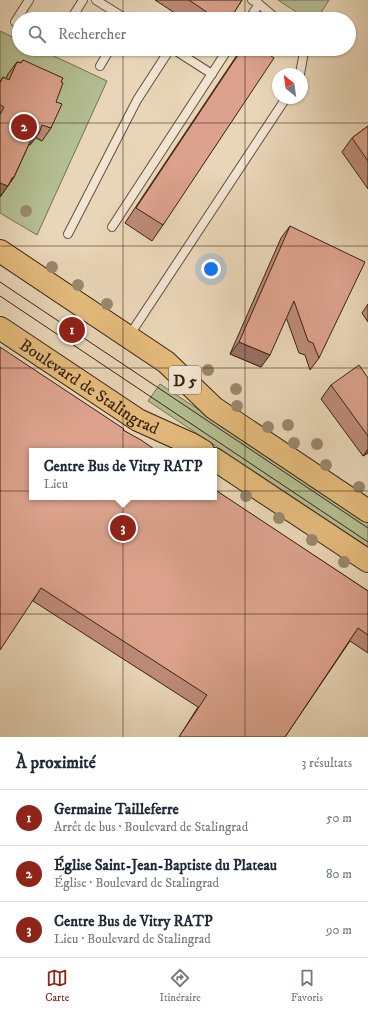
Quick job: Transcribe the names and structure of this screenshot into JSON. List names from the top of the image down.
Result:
{
  "streets": {
    "main road": ["D 5", "Boulevard de Stalingrad"]
  },
  "north": "top left",
  "page": {
    "search": "Rechercher",
    "pins": ["2", "1", "3"],
    "popup": ["Centre Bus de Vitry RATP", "Lieu"],
    "heading": ["À proximité", "3 résultats"],
    "list": [
      {
        "mark": "1",
        "name": "Germaine Tailleferre",
        "note": "Arrêt de bus · Boulevard de Stalingrad",
        "value": "50 m"
      },
      {
        "mark": "2",
        "name": "Église Saint-Jean-Baptiste du Plateau",
        "note": "Église · Boulevard de Stalingrad",
        "value": "80 m"
      },
      {
        "mark": "3",
        "name": "Centre Bus de Vitry RATP",
        "note": "Lieu · Boulevard de Stalingrad",
        "value": "90 m"
      }
    ],
    "nav": ["Carte", "Itinéraire", "Favoris"]
  }
}
